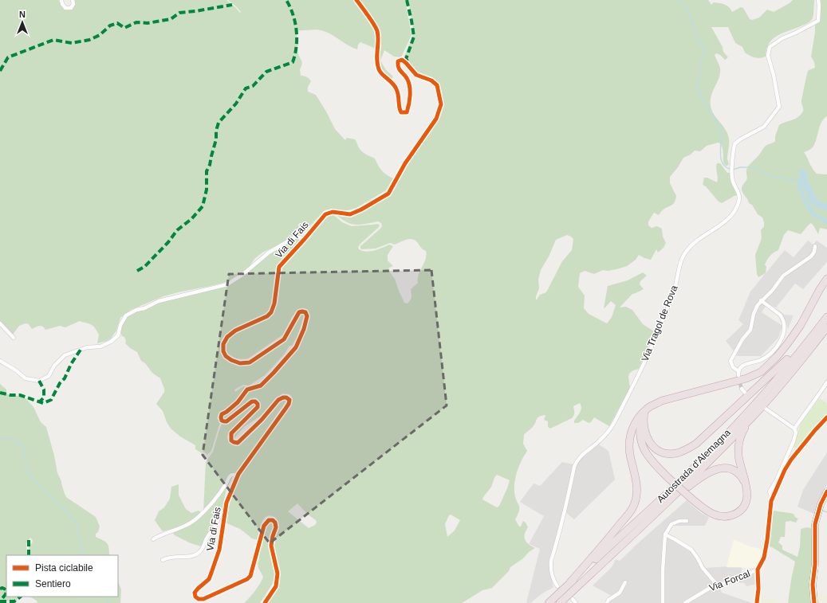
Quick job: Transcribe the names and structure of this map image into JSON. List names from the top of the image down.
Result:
{
  "streets": {
    "highway": ["Autostrada d'Alemagna"],
    "street": ["Via di Fais", "Via Tragol de Rova", "Via Forcal"]
  },
  "legend": ["Pista ciclabile", "Sentiero"],
  "north": "top"
}
